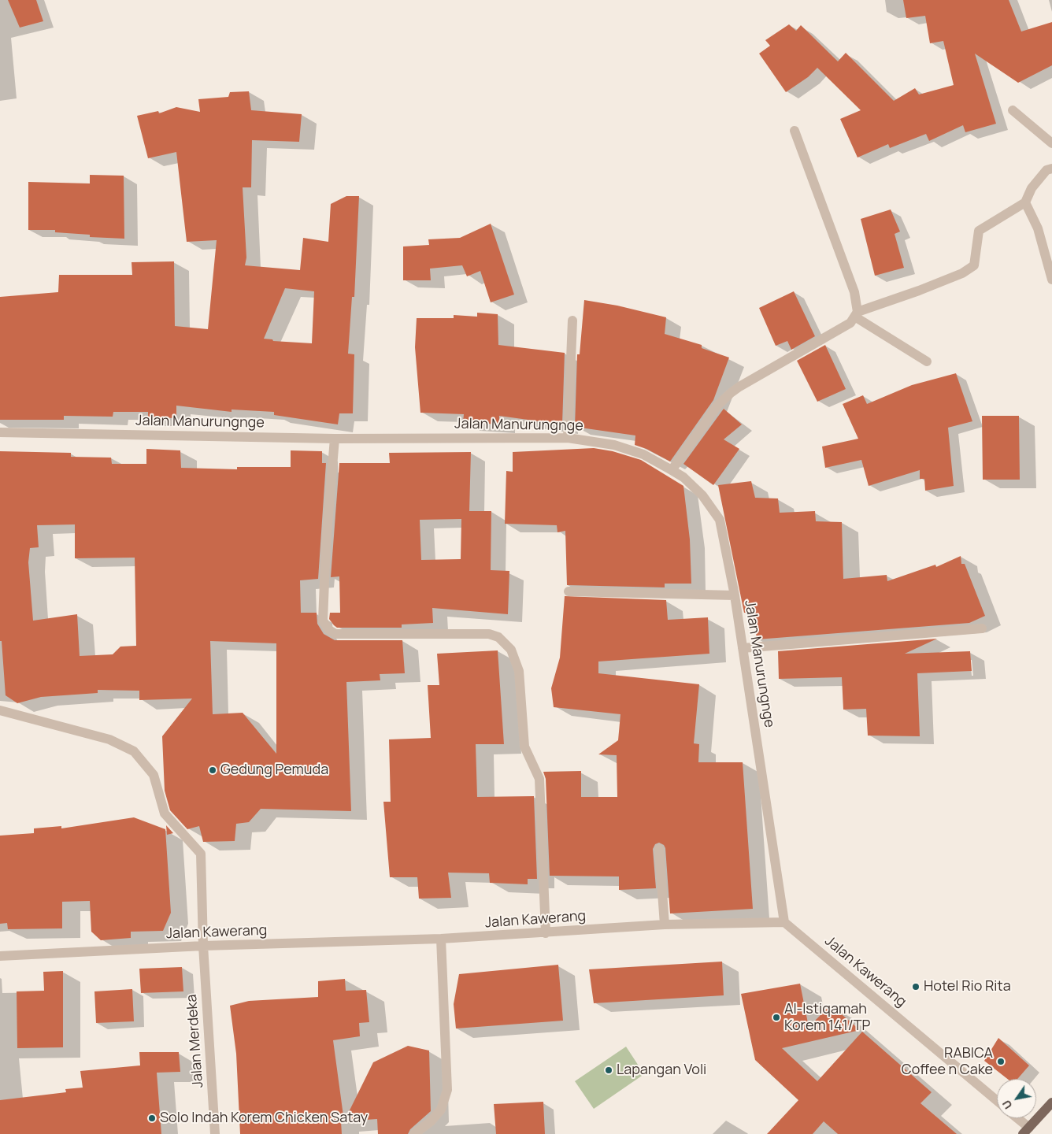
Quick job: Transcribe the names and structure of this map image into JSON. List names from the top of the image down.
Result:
{
  "streets": {
    "street": ["Jalan Manurungnge", "Jalan Kawerang", "Jalan Merdeka"]
  },
  "crossings": [
    ["Jalan Manurungnge", "Jalan Kawerang"],
    ["Jalan Kawerang", "Jalan Merdeka"]
  ],
  "places": [
    "Gedung Pemuda",
    "Hotel Rio Rita",
    "Al-Istiqamah Korem 141/TP",
    "RABICA Coffee n Cake",
    "Lapangan Voli",
    "Solo Indah Korem Chicken Satay"
  ],
  "north": "bottom left"
}
